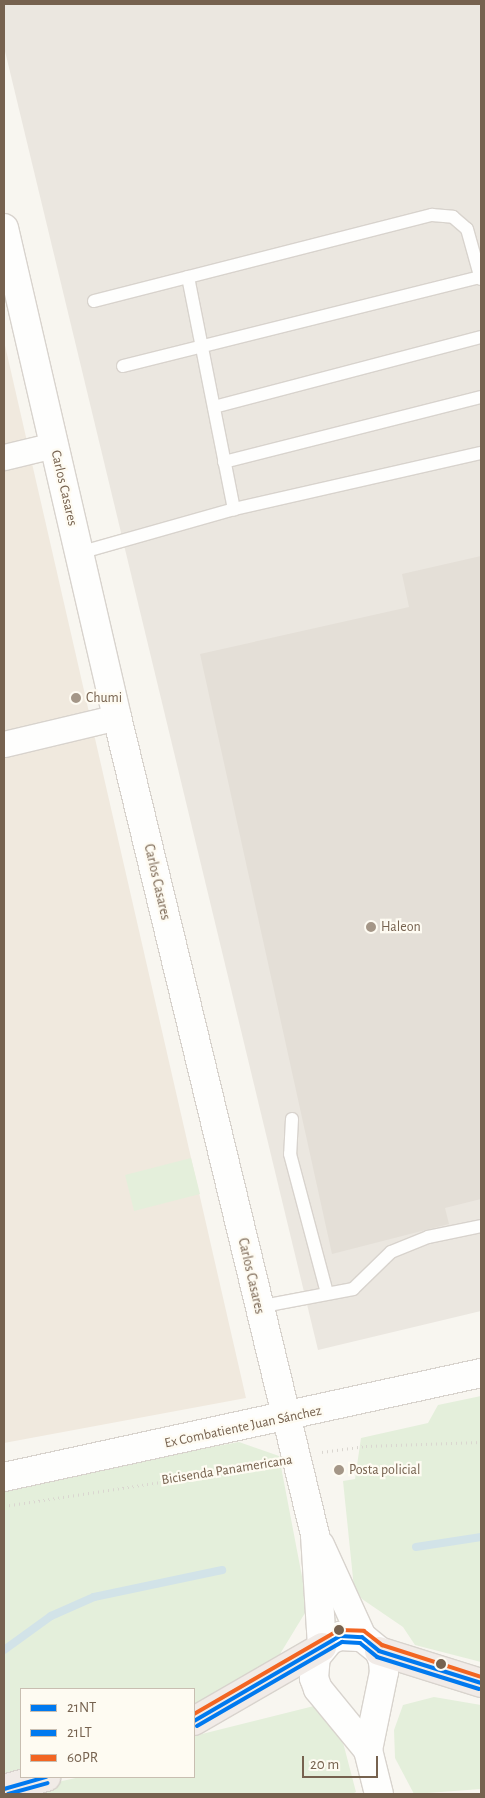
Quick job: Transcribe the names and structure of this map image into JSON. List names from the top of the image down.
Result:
{
  "streets": {
    "street": ["Carlos Casares", "Ex Combatiente Juan Sánchez"],
    "path": ["Bicisenda Panamericana"]
  },
  "crossings": [
    ["Carlos Casares", "Ex Combatiente Juan Sánchez"],
    ["Carlos Casares", "Bicisenda Panamericana"]
  ],
  "places": ["Chumi", "Haleon", "Posta policial"],
  "lines": ["transit line 60PR", "transit line 21NT", "transit line 21LT"],
  "legend": ["21NT", "21LT", "60PR"],
  "scale_bar": "20 m"
}
